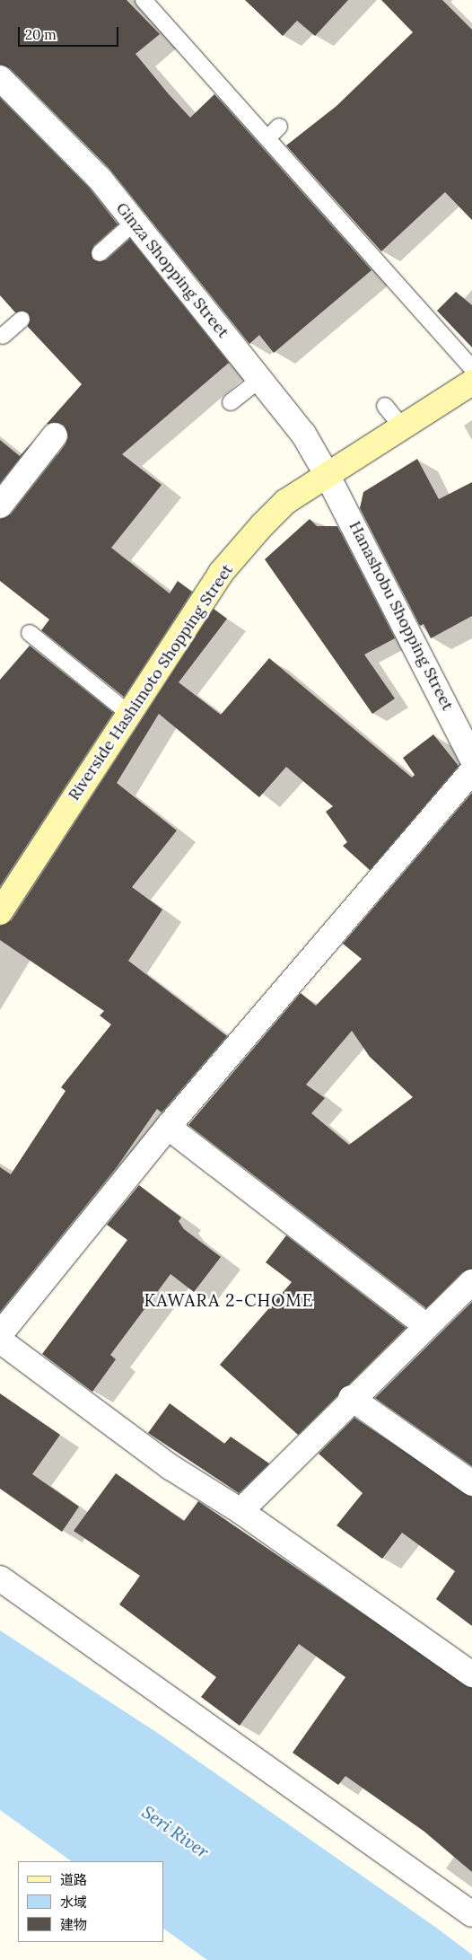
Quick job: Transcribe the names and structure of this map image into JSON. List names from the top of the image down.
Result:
{
  "streets": {
    "main road": ["Riverside Hashimoto Shopping Street"],
    "street": ["Ginza Shopping Street", "Hanashobu Shopping Street"]
  },
  "crossings": [
    ["Ginza Shopping Street", "Hanashobu Shopping Street"],
    ["Ginza Shopping Street", "Riverside Hashimoto Shopping Street"],
    ["Hanashobu Shopping Street", "Riverside Hashimoto Shopping Street"]
  ],
  "districts": ["KAWARA 2-CHOME"],
  "water": ["Seri River"],
  "legend": ["道路", "水域", "建物"],
  "scale_bar": "20 m"
}
